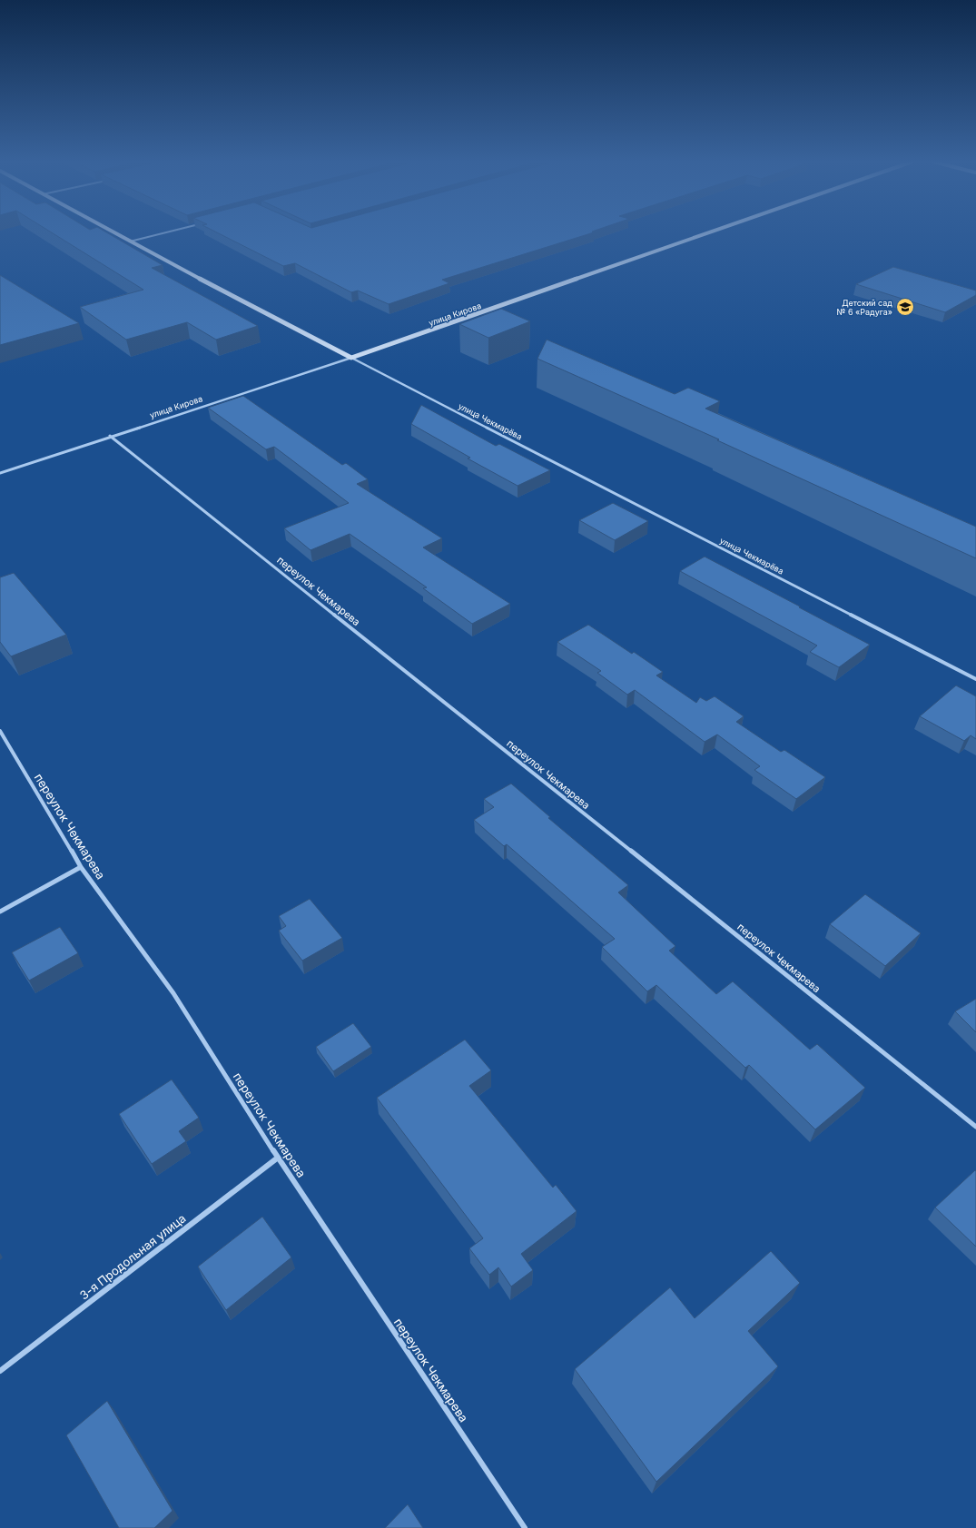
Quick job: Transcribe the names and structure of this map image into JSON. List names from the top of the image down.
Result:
{
  "streets": {
    "street": [
      "улица Кирова",
      "улица Чекмарёва",
      "переулок Чекмарева",
      "3-я Продольная улица"
    ]
  },
  "crossings": [
    ["улица Кирова", "улица Чекмарёва"],
    ["улица Кирова", "переулок Чекмарева"],
    ["переулок Чекмарева", "3-я Продольная улица"]
  ],
  "places": {
    "school or university": ["Детский сад № 6 «Радуга»"]
  }
}
